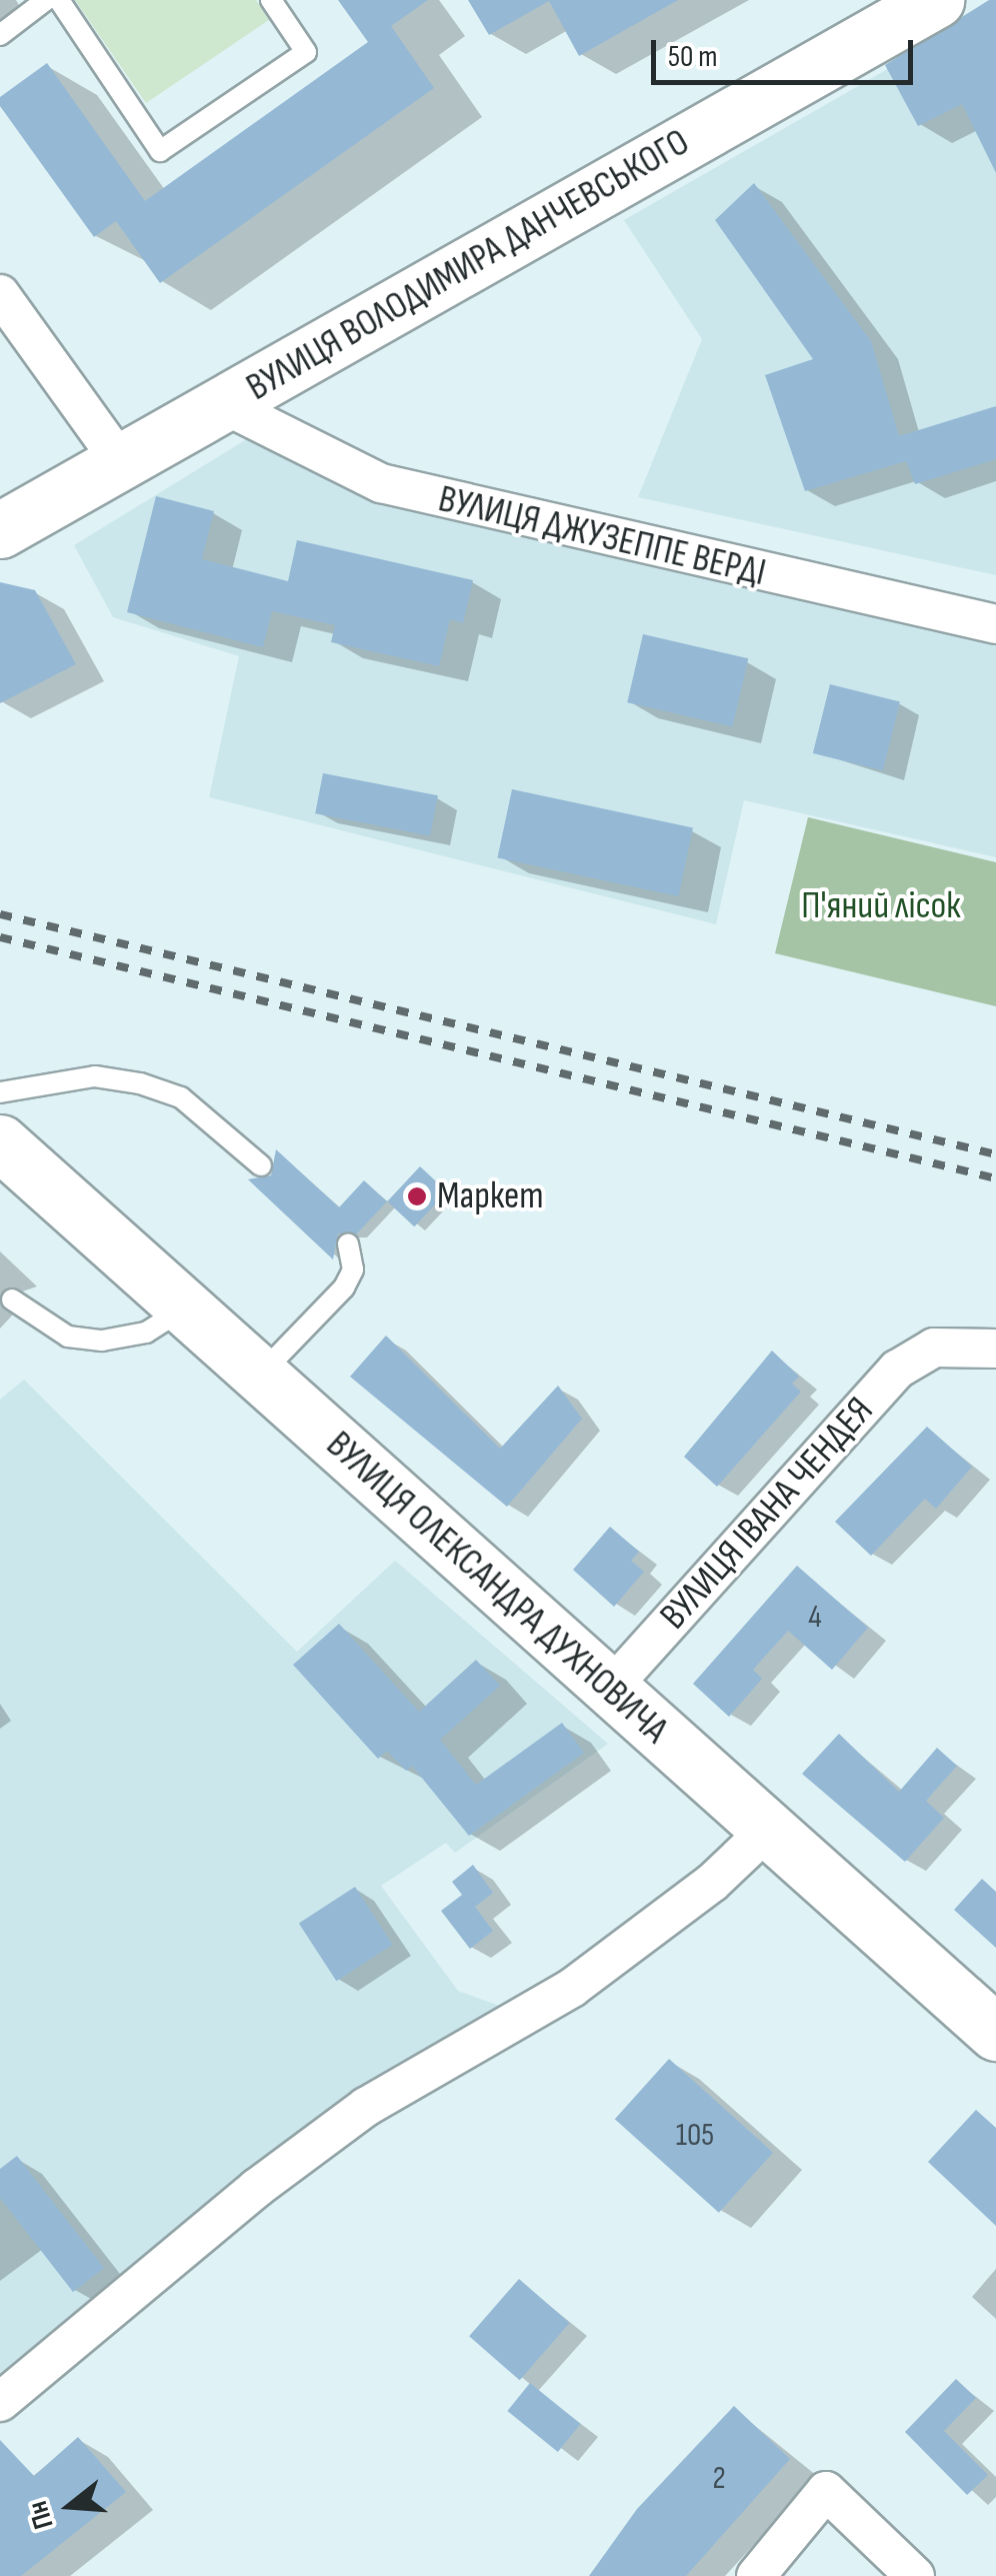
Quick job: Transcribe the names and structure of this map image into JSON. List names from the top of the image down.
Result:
{
  "streets": {
    "main road": ["ВУЛИЦЯ ВОЛОДИМИРА ДАНЧЕВСЬКОГО", "ВУЛИЦЯ ОЛЕКСАНДРА ДУХНОВИЧА"],
    "street": ["ВУЛИЦЯ ДЖУЗЕППЕ ВЕРДІ", "ВУЛИЦЯ ІВАНА ЧЕНДЕЯ"]
  },
  "crossings": [
    ["ВУЛИЦЯ ВОЛОДИМИРА ДАНЧЕВСЬКОГО", "ВУЛИЦЯ ДЖУЗЕППЕ ВЕРДІ"],
    ["ВУЛИЦЯ ІВАНА ЧЕНДЕЯ", "ВУЛИЦЯ ОЛЕКСАНДРА ДУХНОВИЧА"]
  ],
  "parks": ["П'яний лісок"],
  "places": ["Маркет"],
  "house_numbers": ["4", "105", "2"],
  "scale_bar": "50 m",
  "north": "left"
}
